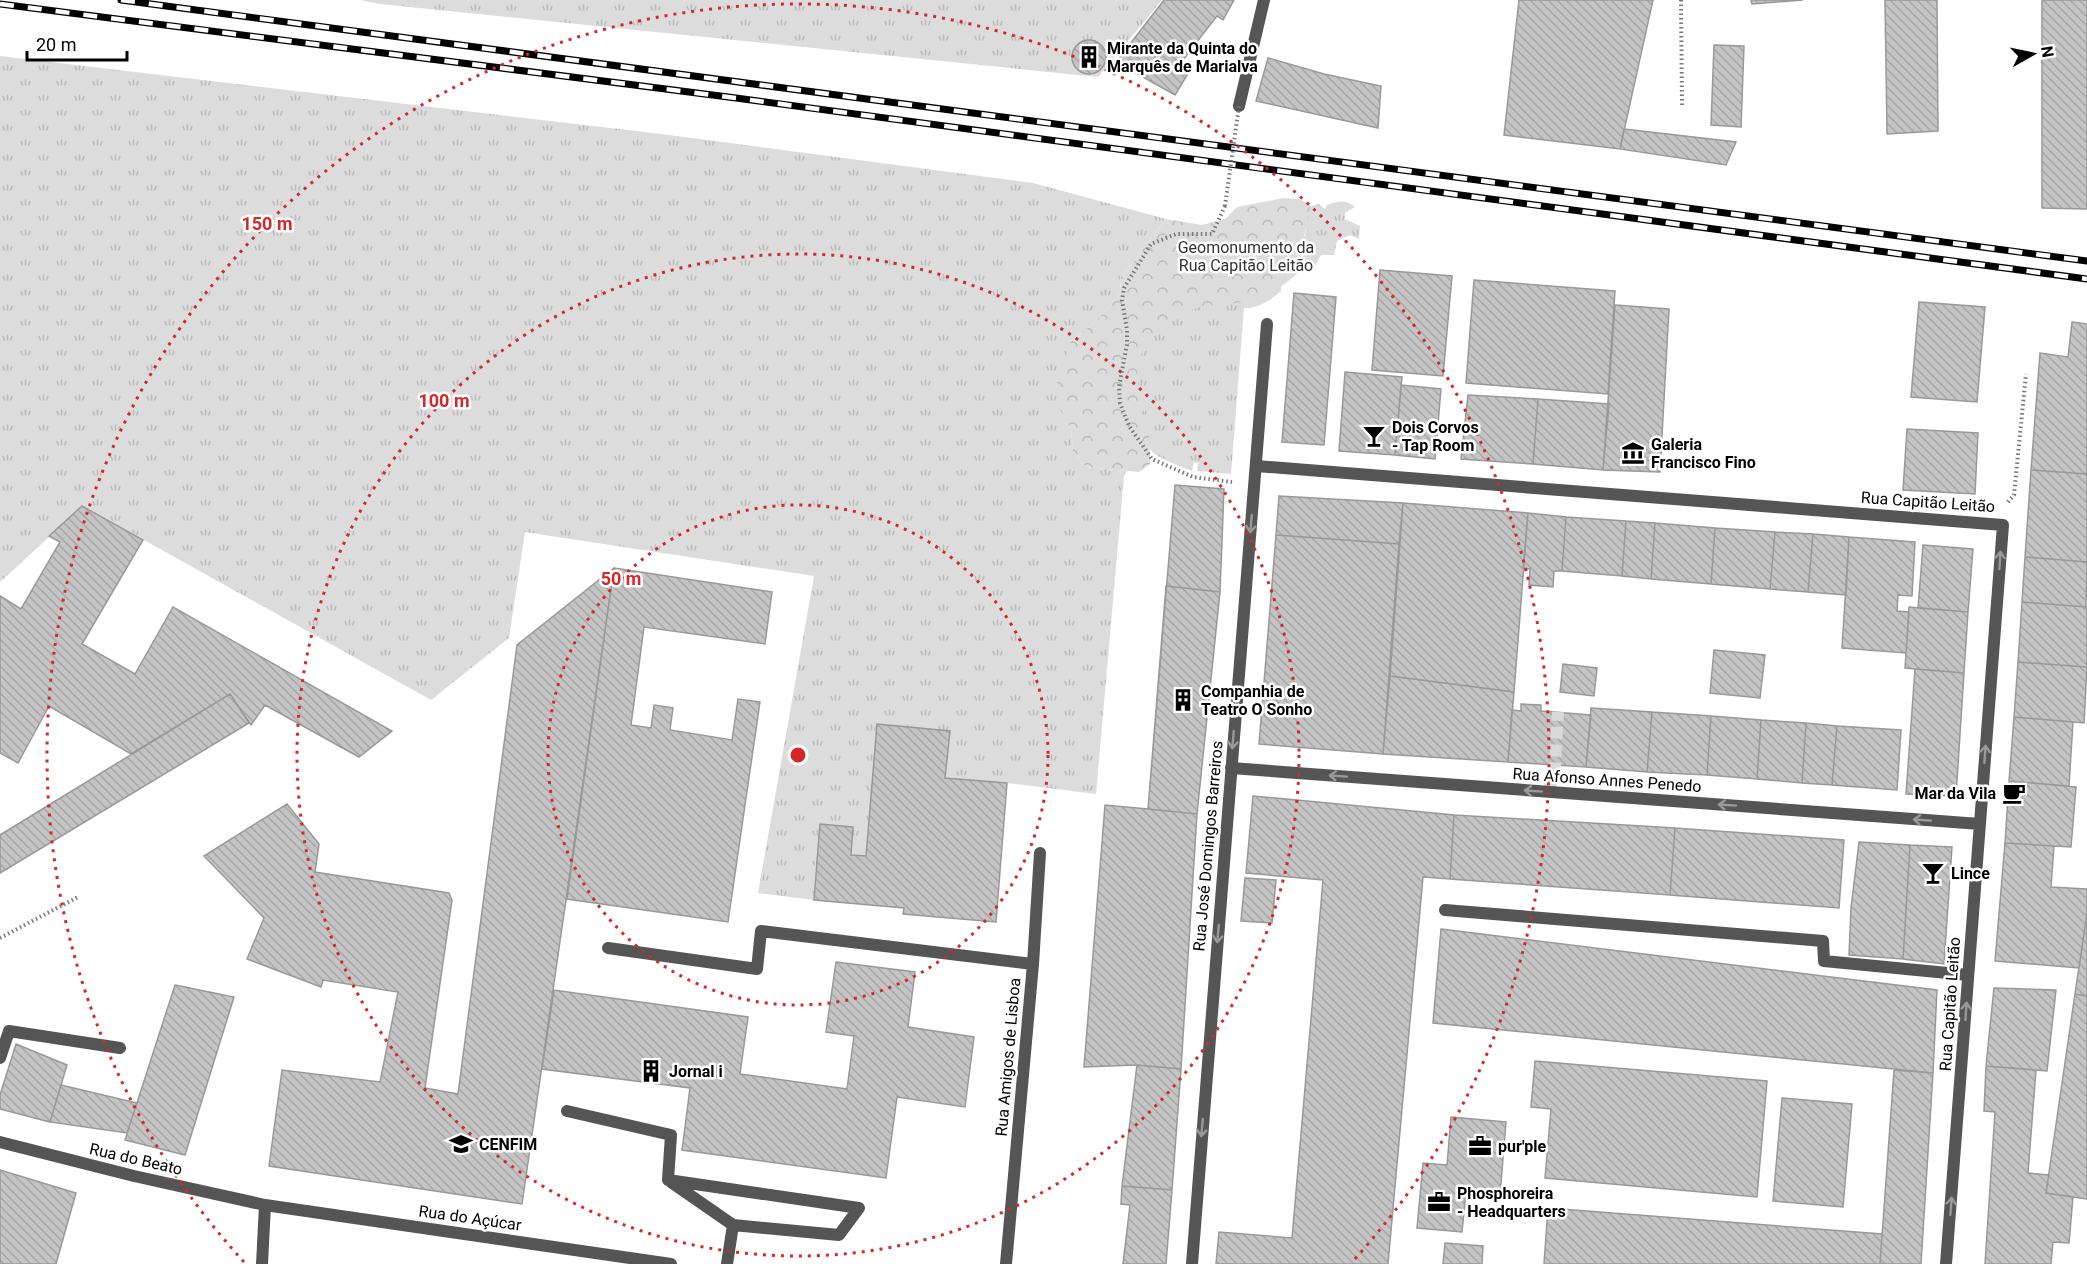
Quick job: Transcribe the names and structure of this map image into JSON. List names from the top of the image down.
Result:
{
  "streets": {
    "street": [
      "Rua Capitão Leitão",
      "Rua Afonso Annes Penedo",
      "Rua José Domingos Barreiros",
      "Rua Amigos de Lisboa",
      "Rua do Beato",
      "Rua do Açúcar"
    ]
  },
  "crossings": [
    ["Rua Capitão Leitão", "Rua Afonso Annes Penedo"],
    ["Rua Capitão Leitão", "Rua José Domingos Barreiros"],
    ["Rua Afonso Annes Penedo", "Rua José Domingos Barreiros"],
    ["Rua do Beato", "Rua do Açúcar"]
  ],
  "one_way": ["Rua Capitão Leitão", "Rua Afonso Annes Penedo", "Rua José Domingos Barreiros"],
  "parks": ["Geomonumento da Rua Capitão Leitão"],
  "places": {
    "building": ["Mirante da Quinta do Marquês de Marialva", "Companhia de Teatro O Sonho", "Jornal i"],
    "bar": ["Dois Corvos - Tap Room", "Lince"],
    "museum": ["Galeria Francisco Fino"],
    "cafe": ["Mar da Vila"],
    "school or university": ["CENFIM"],
    "office": ["pur'ple", "Phosphoreira - Headquarters"]
  },
  "scale_bar": "20 m",
  "north": "right",
  "rings": ["150 m", "100 m", "50 m"]
}
